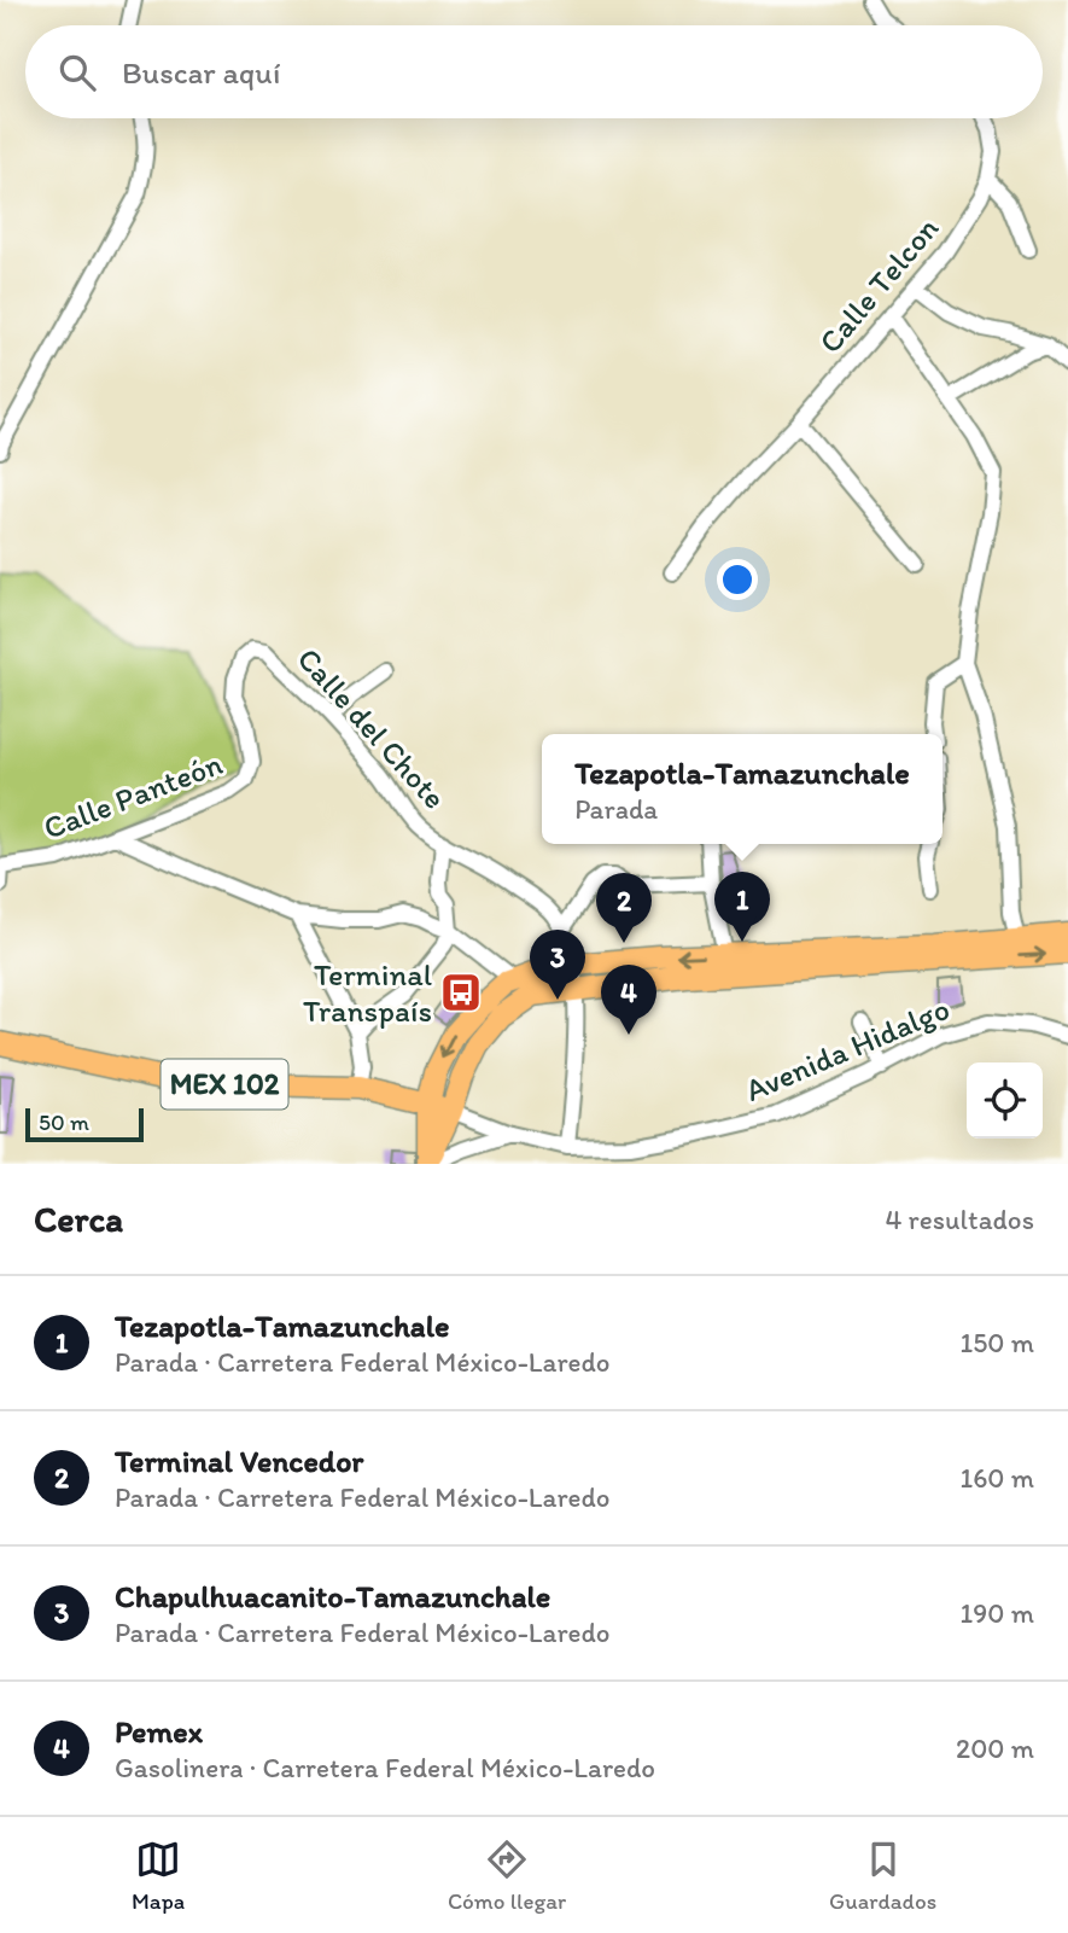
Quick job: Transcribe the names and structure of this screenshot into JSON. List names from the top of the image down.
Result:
{
  "streets": {
    "main road": ["MEX 102"],
    "street": [
      "Calle Telcon",
      "Calle del Chote",
      "Calle Panteón",
      "Avenida Hidalgo"
    ]
  },
  "crossings": [
    ["Calle del Chote", "Calle Panteón"],
    ["Calle del Chote", "Avenida Hidalgo"],
    ["Avenida Hidalgo", "MEX 102"]
  ],
  "places": {
    "bus stop": ["Terminal Transpaís"]
  },
  "scale_bar": "50 m",
  "page": {
    "search": "Buscar aquí",
    "popup": ["Tezapotla-Tamazunchale", "Parada"],
    "pins": [
      "1",
      "2",
      "3",
      "4"
    ],
    "scale": "50 m",
    "heading": ["Cerca", "4 resultados"],
    "list": [
      {
        "mark": "1",
        "name": "Tezapotla-Tamazunchale",
        "note": "Parada · Carretera Federal México-Laredo",
        "value": "150 m"
      },
      {
        "mark": "2",
        "name": "Terminal Vencedor",
        "note": "Parada · Carretera Federal México-Laredo",
        "value": "160 m"
      },
      {
        "mark": "3",
        "name": "Chapulhuacanito-Tamazunchale",
        "note": "Parada · Carretera Federal México-Laredo",
        "value": "190 m"
      },
      {
        "mark": "4",
        "name": "Pemex",
        "note": "Gasolinera · Carretera Federal México-Laredo",
        "value": "200 m"
      }
    ],
    "nav": ["Mapa", "Cómo llegar", "Guardados"]
  }
}
